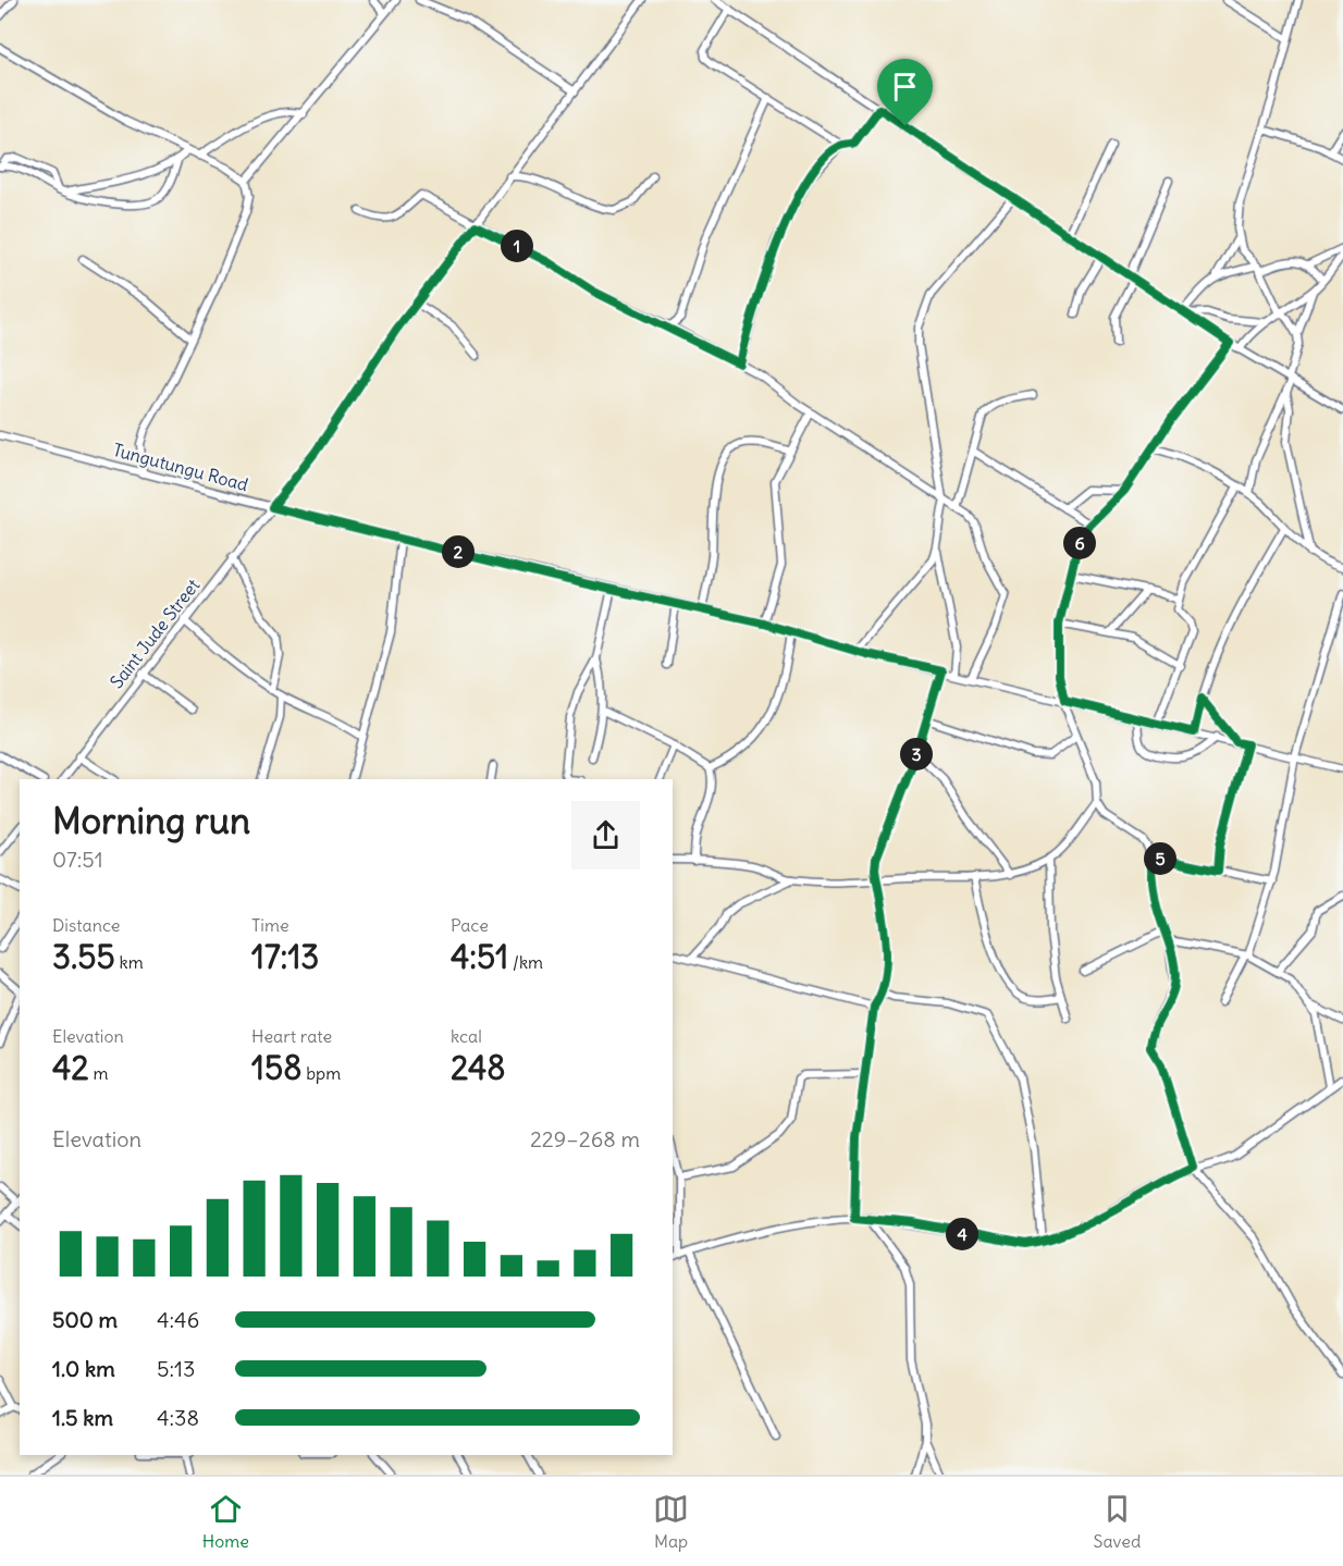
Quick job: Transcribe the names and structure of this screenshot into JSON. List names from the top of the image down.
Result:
{
  "streets": {
    "street": ["Tungutungu Road", "Saint Jude Street"]
  },
  "crossings": [
    ["Tungutungu Road", "Saint Jude Street"]
  ],
  "page": {
    "pins": [
      "1",
      "6",
      "2",
      "3",
      "5",
      "4"
    ],
    "heading": ["Morning run", "07:51"],
    "stats": [
      ["Distance", "3.55 km"],
      ["Time", "17:13"],
      ["Pace", "4:51 /km"],
      ["Elevation", "42 m"],
      ["Heart rate", "158 bpm"],
      ["kcal", "248"]
    ],
    "chart": ["Elevation", "229–268 m"],
    "list": [
      {
        "name": "500 m",
        "note": "4:46"
      },
      {
        "name": "1.0 km",
        "note": "5:13"
      },
      {
        "name": "1.5 km",
        "note": "4:38"
      }
    ],
    "tabs": ["Home", "Map", "Saved"]
  }
}
